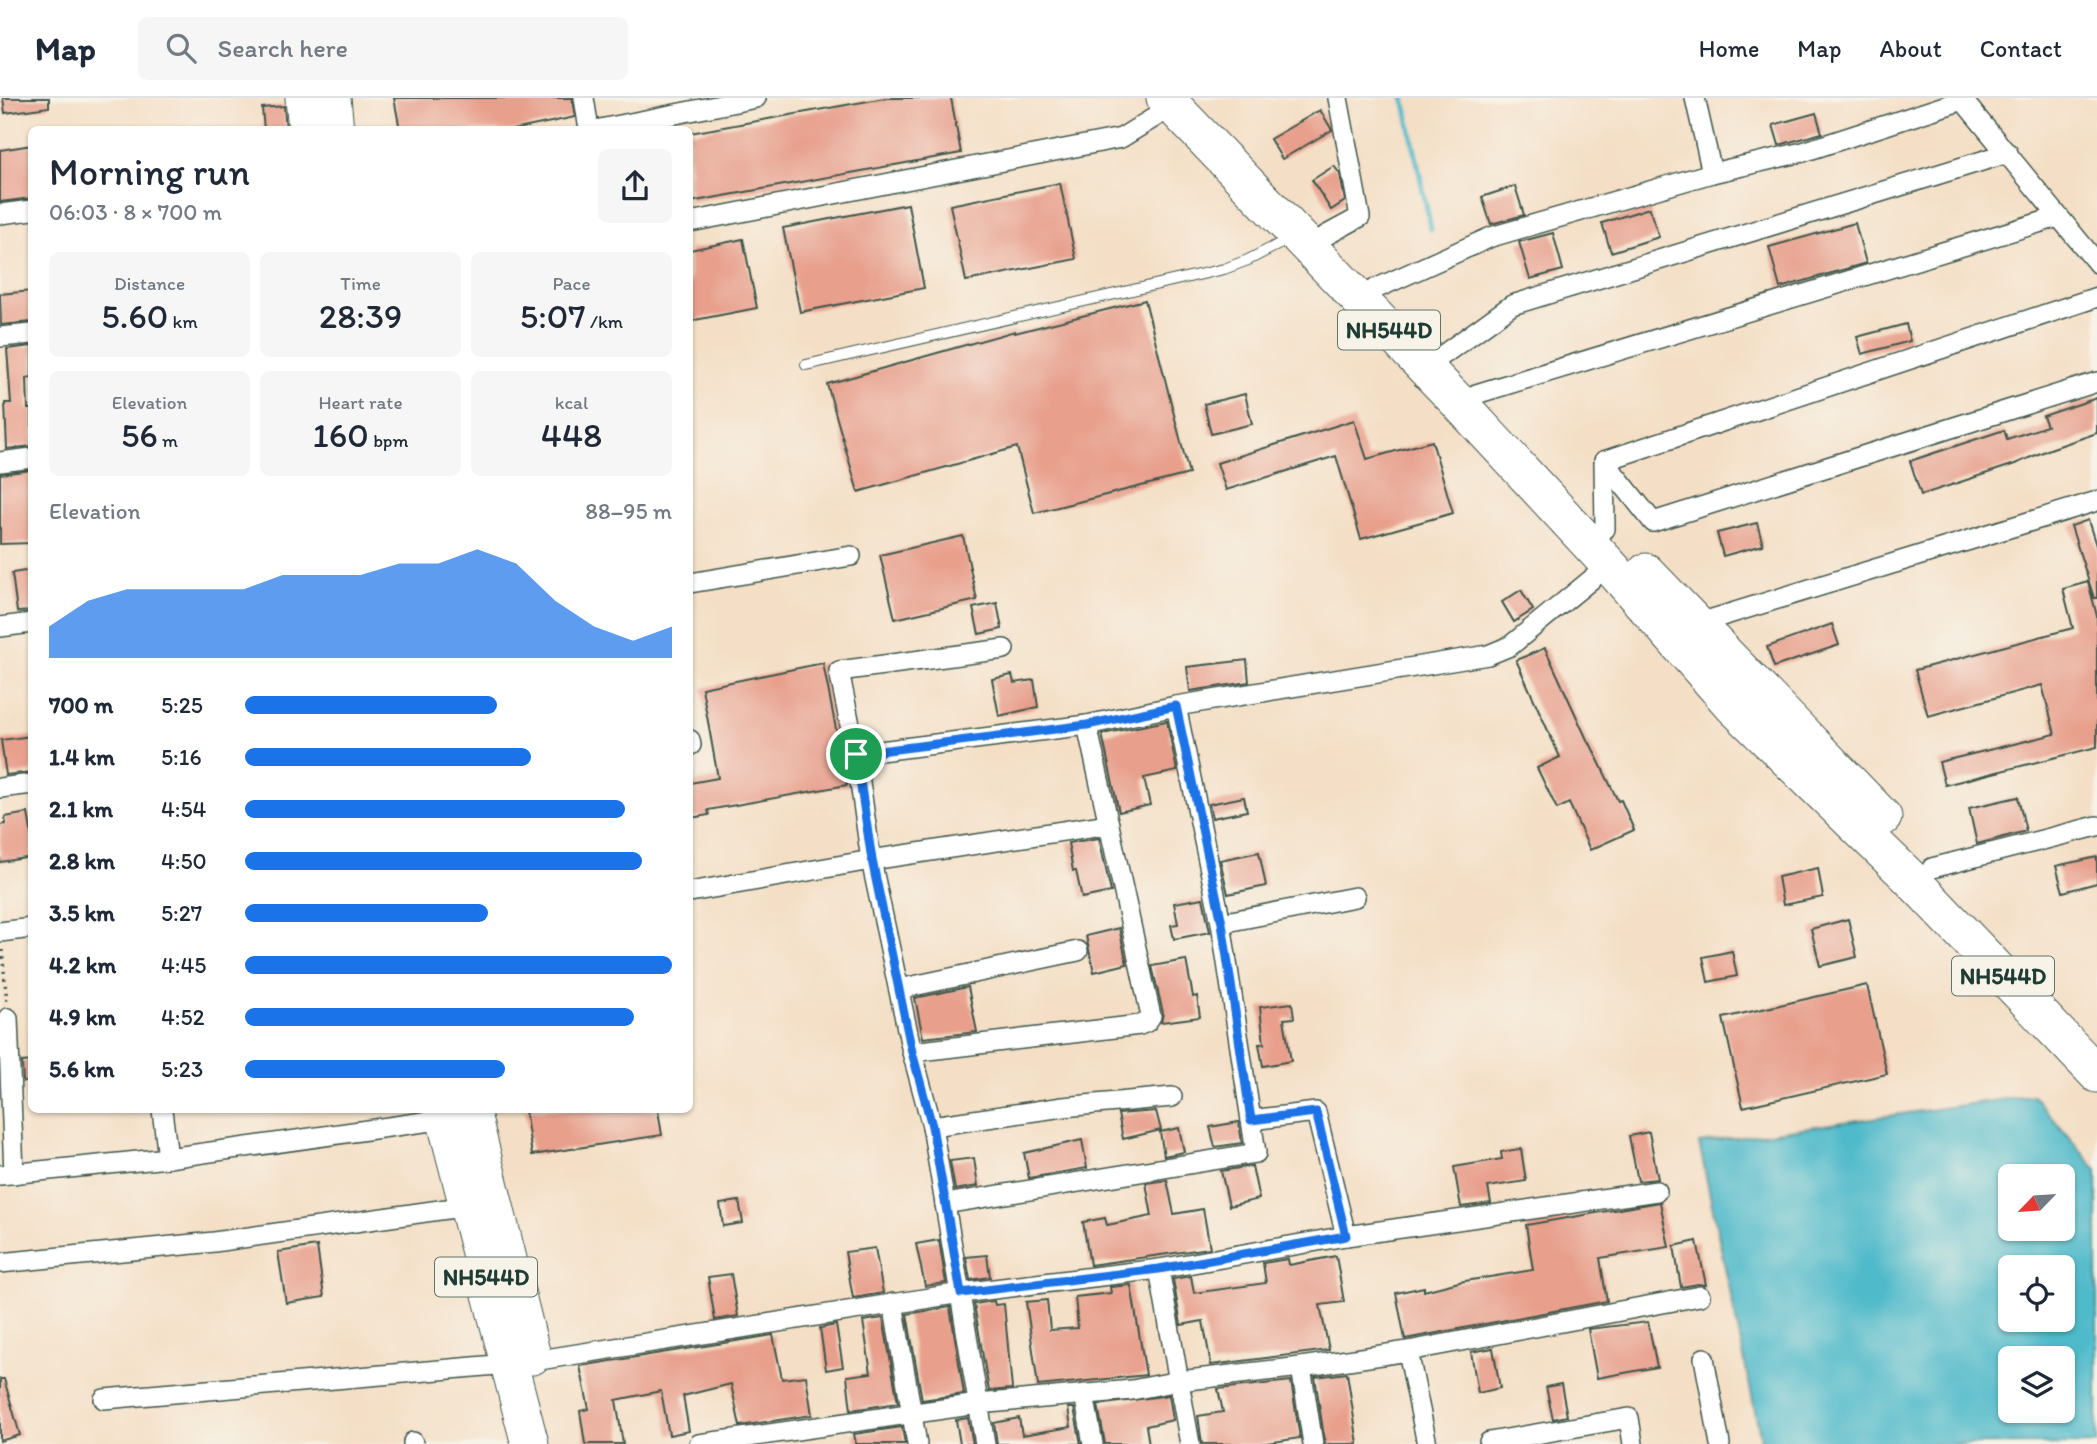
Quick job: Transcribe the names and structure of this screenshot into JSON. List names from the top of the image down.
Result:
{
  "streets": {
    "highway": ["NH544D"]
  },
  "north": "bottom left",
  "page": {
    "header": "Map",
    "search": "Search here",
    "nav": [
      "Home",
      "Map",
      "About",
      "Contact"
    ],
    "heading": ["Morning run", "06:03 · 8 × 700 m"],
    "stats": [
      ["Distance", "5.60 km"],
      ["Time", "28:39"],
      ["Pace", "5:07 /km"],
      ["Elevation", "56 m"],
      ["Heart rate", "160 bpm"],
      ["kcal", "448"]
    ],
    "chart": ["Elevation", "88–95 m"],
    "list": [
      {
        "name": "700 m",
        "note": "5:25"
      },
      {
        "name": "1.4 km",
        "note": "5:16"
      },
      {
        "name": "2.1 km",
        "note": "4:54"
      },
      {
        "name": "2.8 km",
        "note": "4:50"
      },
      {
        "name": "3.5 km",
        "note": "5:27"
      },
      {
        "name": "4.2 km",
        "note": "4:45"
      },
      {
        "name": "4.9 km",
        "note": "4:52"
      },
      {
        "name": "5.6 km",
        "note": "5:23"
      }
    ]
  }
}
